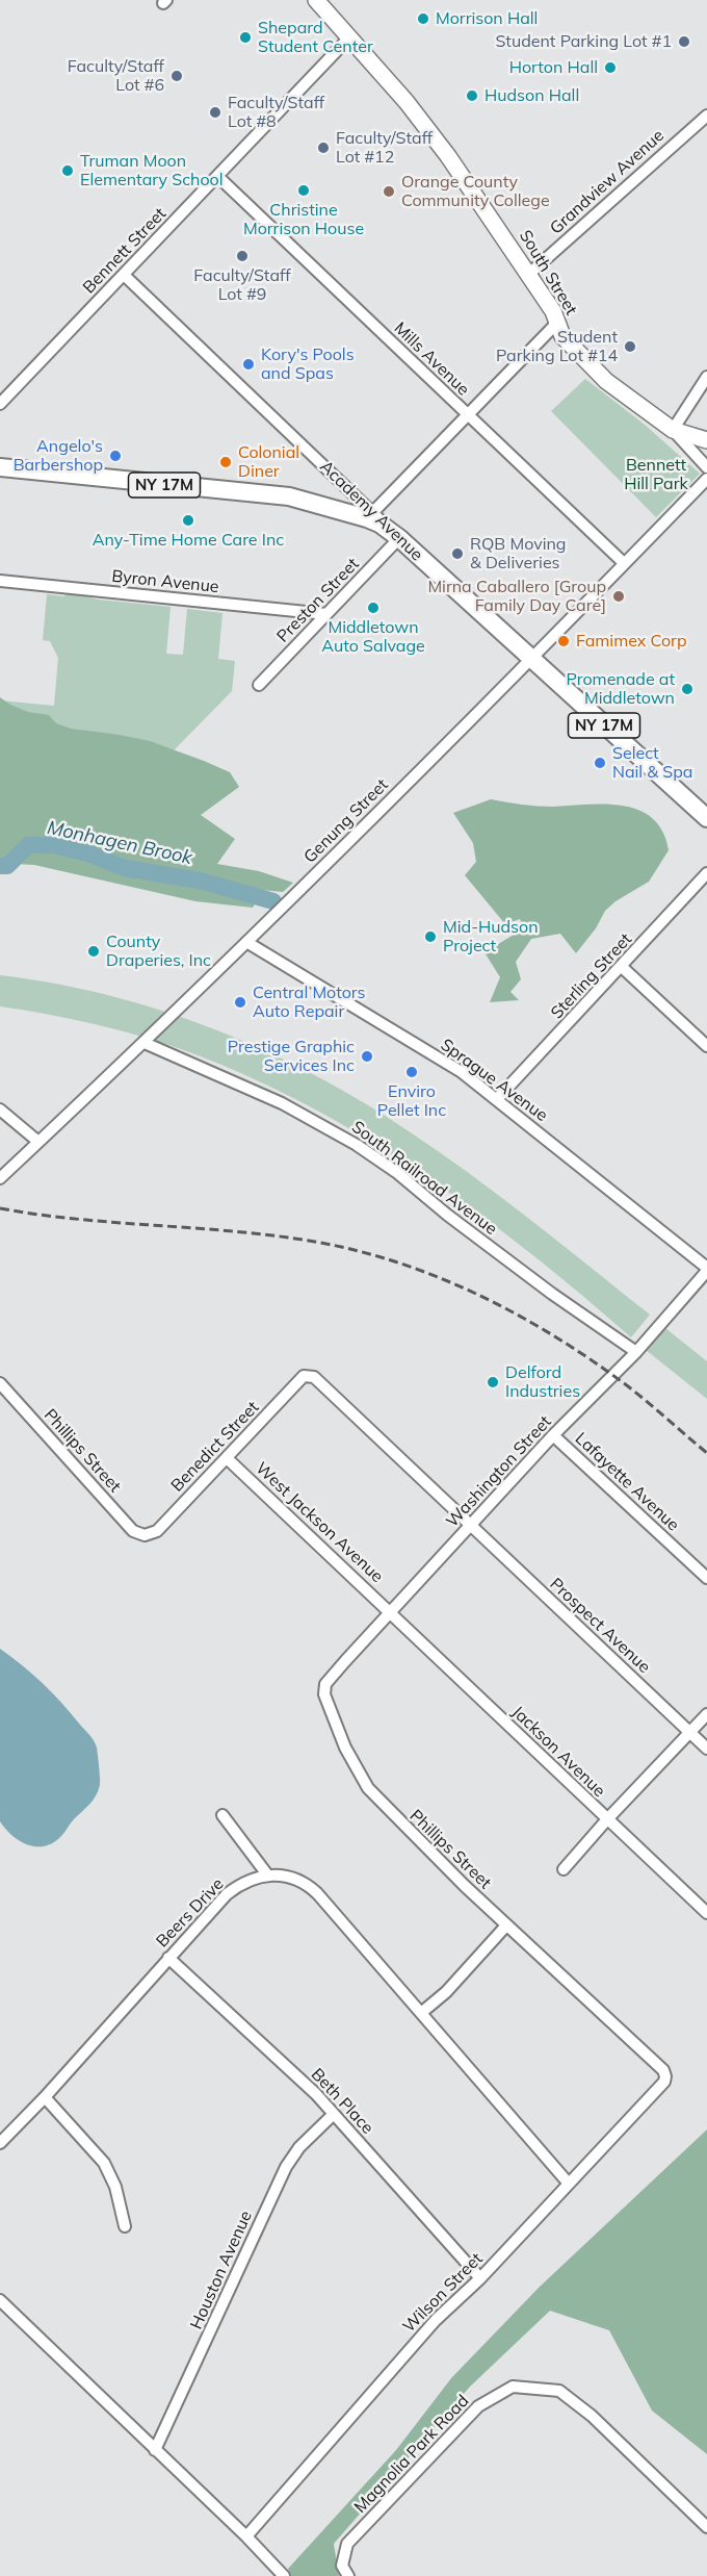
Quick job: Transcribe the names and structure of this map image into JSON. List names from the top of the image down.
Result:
{
  "streets": {
    "main road": ["NY 17M", "Academy Avenue"],
    "street": [
      "Grandview Avenue",
      "Bennett Street",
      "South Street",
      "Mills Avenue",
      "Byron Avenue",
      "Preston Street",
      "Genung Street",
      "Sterling Street",
      "Sprague Avenue",
      "South Railroad Avenue",
      "Benedict Street",
      "Phillips Street",
      "Washington Street",
      "Lafayette Avenue",
      "West Jackson Avenue",
      "Prospect Avenue",
      "Jackson Avenue",
      "Beers Drive",
      "Beth Place",
      "Houston Avenue",
      "Wilson Street",
      "Magnolia Park Road"
    ]
  },
  "crossings": [
    ["Grandview Avenue", "South Street"],
    ["Bennett Street", "South Street"],
    ["Bennett Street", "Mills Avenue"],
    ["Bennett Street", "Academy Avenue"],
    ["Mills Avenue", "Genung Street"],
    ["NY 17M", "Academy Avenue"],
    ["NY 17M", "Preston Street"],
    ["Academy Avenue", "Preston Street"],
    ["Academy Avenue", "Genung Street"],
    ["Byron Avenue", "Preston Street"],
    ["Genung Street", "Sprague Avenue"],
    ["Genung Street", "South Railroad Avenue"],
    ["Sterling Street", "Sprague Avenue"],
    ["Sprague Avenue", "Washington Street"],
    ["South Railroad Avenue", "Washington Street"],
    ["Benedict Street", "Phillips Street"],
    ["Benedict Street", "West Jackson Avenue"],
    ["Benedict Street", "Prospect Avenue"],
    ["Phillips Street", "Washington Street"],
    ["Phillips Street", "West Jackson Avenue"],
    ["Phillips Street", "Jackson Avenue"],
    ["Phillips Street", "Wilson Street"],
    ["Washington Street", "Lafayette Avenue"],
    ["Washington Street", "West Jackson Avenue"],
    ["Washington Street", "Prospect Avenue"],
    ["Washington Street", "Jackson Avenue"],
    ["West Jackson Avenue", "Jackson Avenue"],
    ["Beers Drive", "Beth Place"],
    ["Beth Place", "Houston Avenue"],
    ["Beth Place", "Wilson Street"]
  ],
  "water": ["Monhagen Brook"],
  "parks": ["Bennett Hill Park"],
  "places": [
    "Morrison Hall",
    "Shepard Student Center",
    "Student Parking Lot #1",
    "Horton Hall",
    "Faculty/Staff Lot #6",
    "Hudson Hall",
    "Faculty/Staff Lot #8",
    "Faculty/Staff Lot #12",
    "Truman Moon Elementary School",
    "Christine Morrison House",
    "Orange County Community College",
    "Faculty/Staff Lot #9",
    "Student Parking Lot #14",
    "Kory's Pools and Spas",
    "Angelo's Barbershop",
    "Colonial Diner",
    "Any-Time Home Care Inc",
    "RQB Moving & Deliveries",
    "Mirna Caballero [Group Family Day Care]",
    "Middletown Auto Salvage",
    "Famimex Corp",
    "Promenade at Middletown",
    "Select Nail & Spa",
    "Mid-Hudson Project",
    "County Draperies, Inc",
    "Central Motors Auto Repair",
    "Prestige Graphic Services Inc",
    "Enviro Pellet Inc",
    "Delford Industries"
  ]
}
